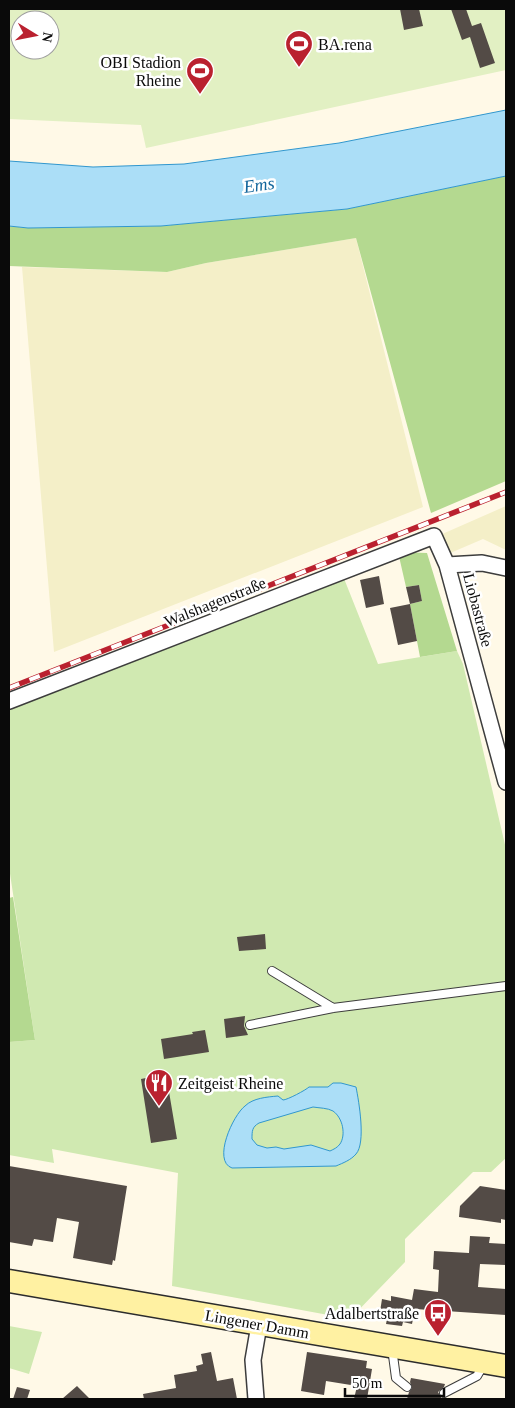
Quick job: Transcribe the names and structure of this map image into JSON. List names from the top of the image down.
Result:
{
  "streets": {
    "main road": ["Lingener Damm"],
    "street": ["Walshagenstraße", "Liobastraße"]
  },
  "crossings": [
    ["Walshagenstraße", "Liobastraße"]
  ],
  "water": ["Ems"],
  "places": {
    "sports": ["BA.rena", "OBI Stadion Rheine"],
    "restaurant": ["Zeitgeist Rheine"],
    "bus stop": ["Adalbertstraße"]
  },
  "scale_bar": "50 m",
  "north": "right"
}
